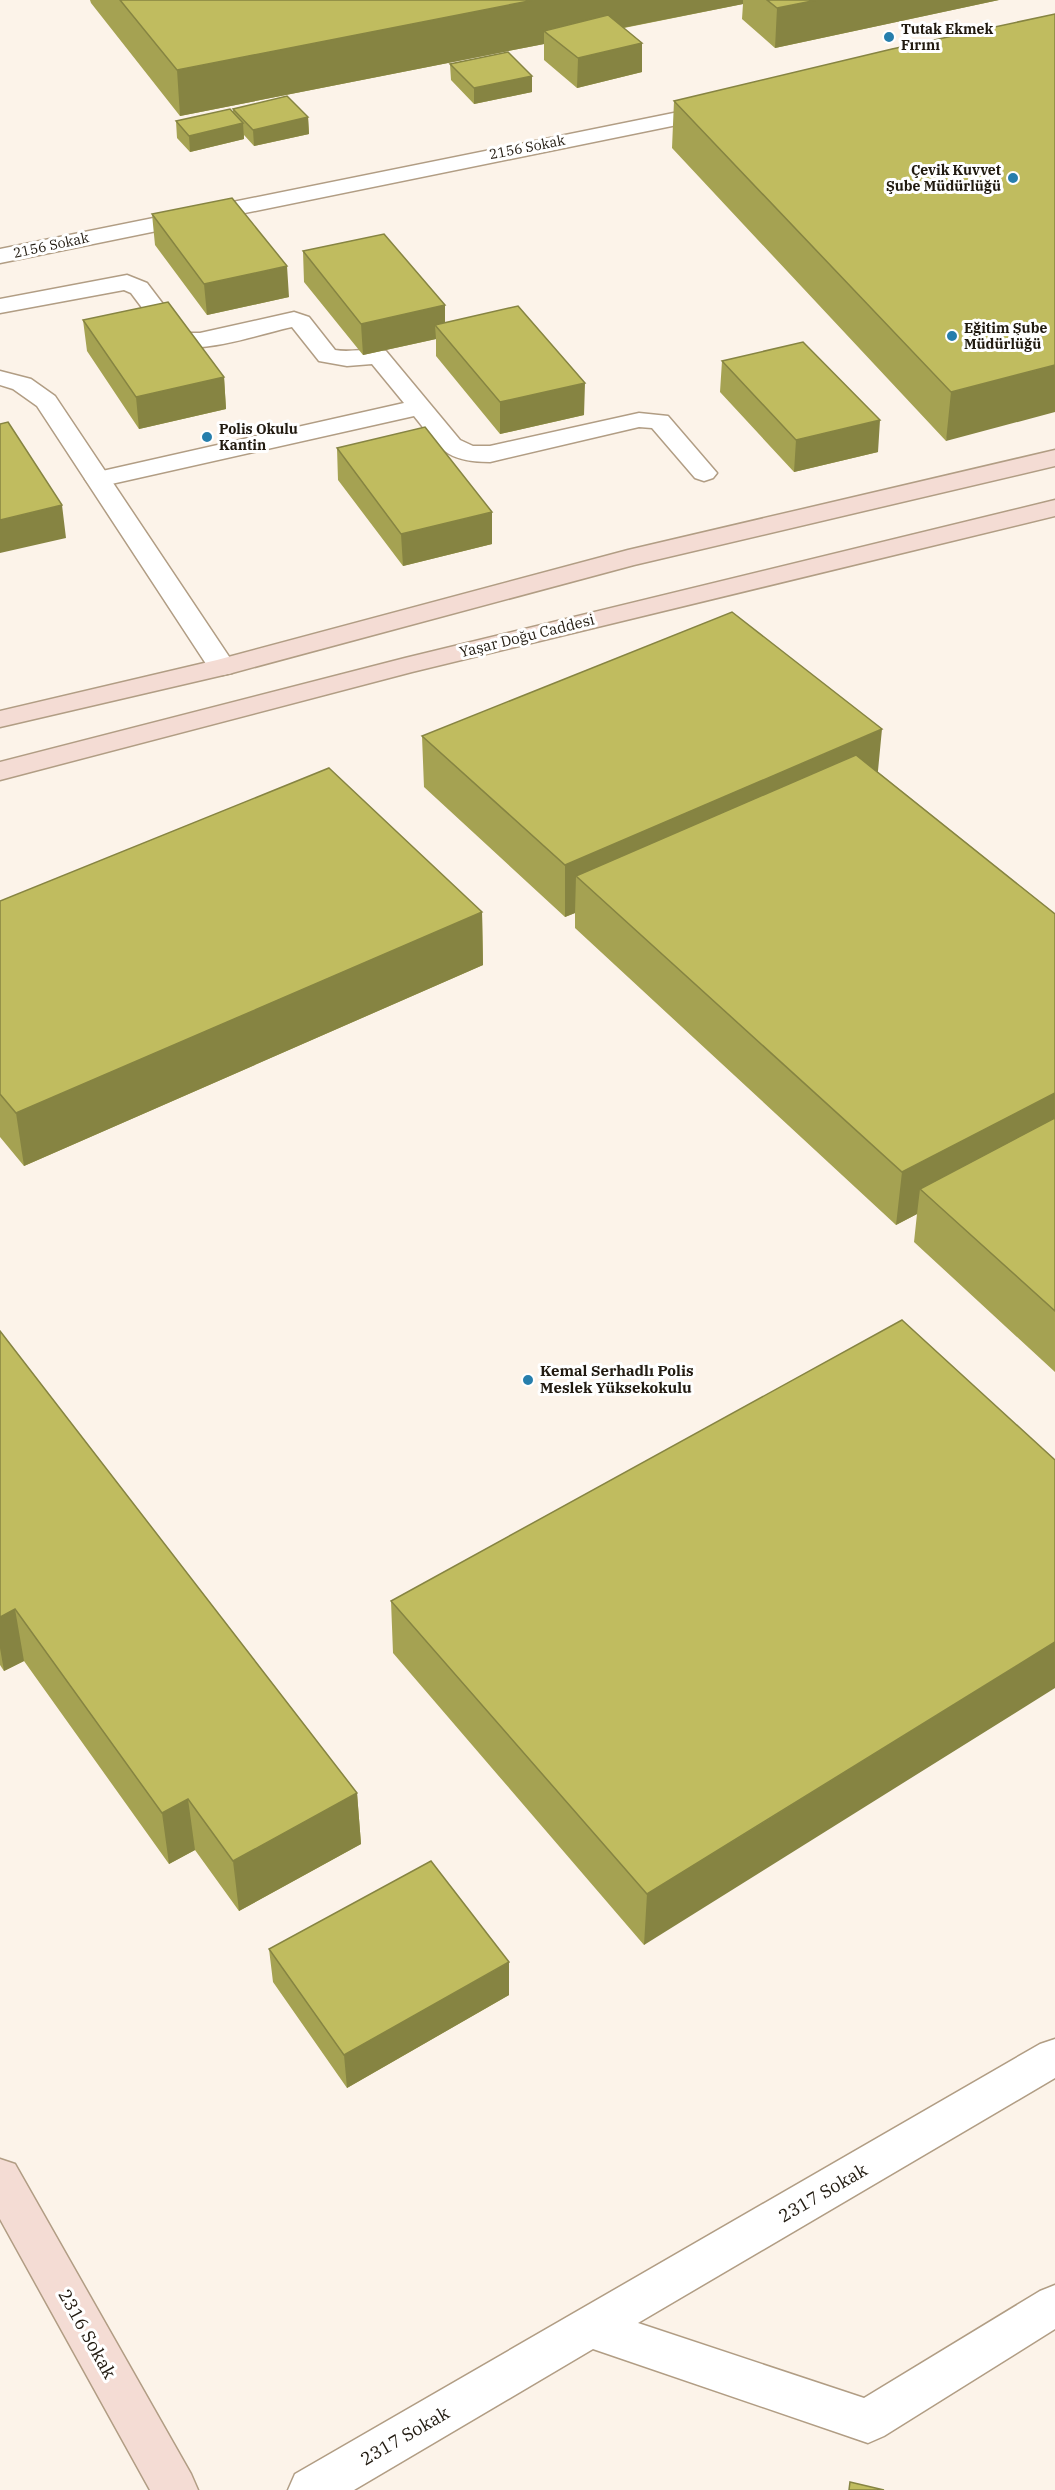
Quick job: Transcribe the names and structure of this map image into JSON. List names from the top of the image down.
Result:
{
  "streets": {
    "main road": ["Yaşar Doğu Caddesi", "2316 Sokak"],
    "street": ["2156 Sokak", "2317 Sokak"]
  },
  "places": [
    "Tutak Ekmek Fırını",
    "Çevik Kuvvet Şube Müdürlüğü",
    "Eğitim Şube Müdürlüğü",
    "Polis Okulu Kantin",
    "Kemal Serhadlı Polis Meslek Yüksekokulu"
  ]
}
